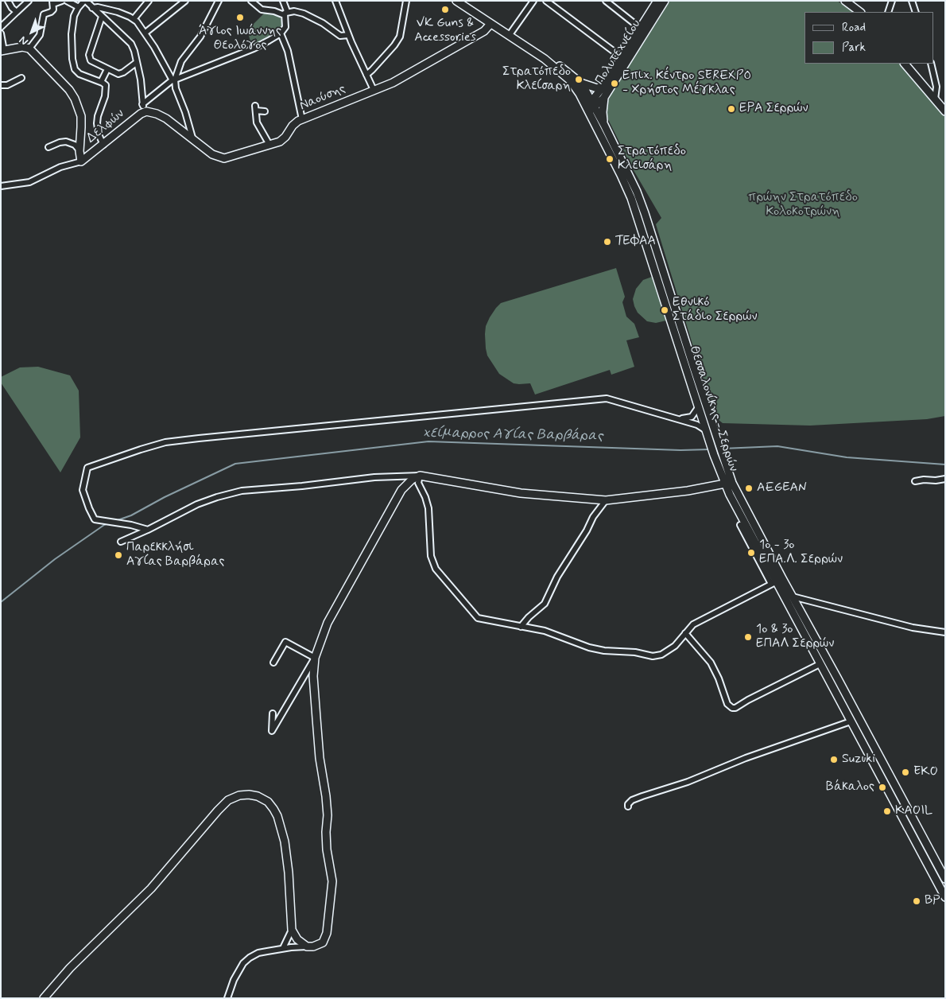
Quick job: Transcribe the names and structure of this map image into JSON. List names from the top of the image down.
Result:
{
  "streets": {
    "main road": [
      "Πολυτεχνείου",
      "Ναούσης",
      "Δελφών",
      "Θεσσαλονίκης - Σερρών"
    ]
  },
  "crossings": [
    ["Πολυτεχνείου", "Θεσσαλονίκης - Σερρών"],
    ["Ναούσης", "Δελφών"]
  ],
  "water": ["χείμαρρος Αγίας Βαρβάρας"],
  "parks": ["πρώην Στρατόπεδο Κολοκοτρώνη"],
  "places": [
    "VK Guns & Accessories",
    "Άγιος Ιωάννης Θεολόγος",
    "Στρατόπεδο Κλείσαρη",
    "Επιχ. Κέντρο SEREXPO - Χρήστος Μέγκλας",
    "ΕΡΑ Σερρών",
    "Στρατόπεδο Κλεισάρη",
    "ΤΕΦΑΑ",
    "Εθνικό Στάδιο Σερρών",
    "AEGEAN",
    "1ο - 3ο ΕΠΑ.Λ. Σερρών",
    "Παρεκκλήσι Αγίας Βαρβάρας",
    "1ο & 3ο ΕΠΑΛ Σερρών",
    "Suzuki",
    "EKO",
    "Βάκαλος",
    "KAOIL",
    "BP"
  ],
  "legend": ["Road", "Park"],
  "north": "bottom left"
}
